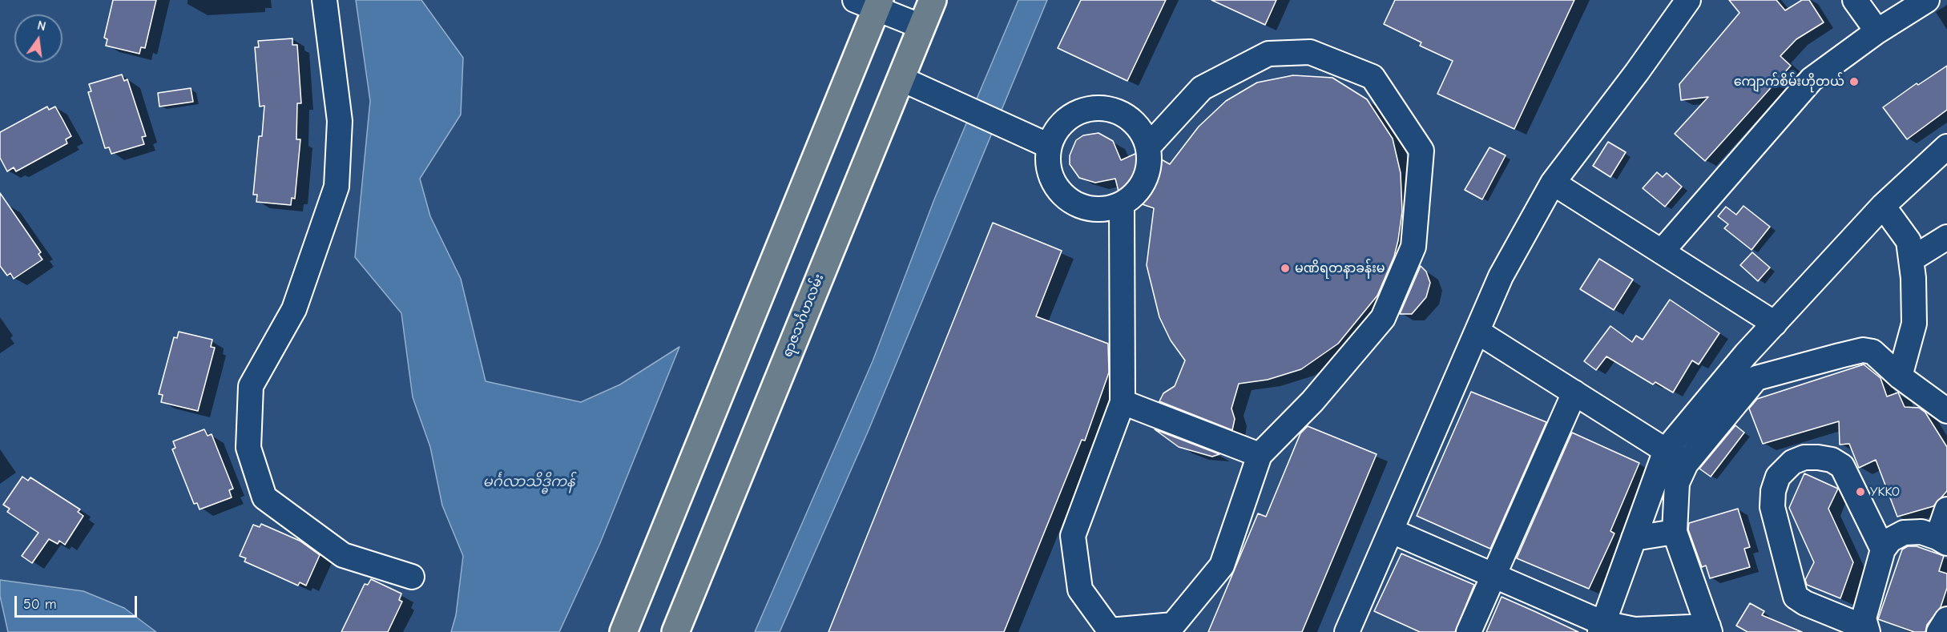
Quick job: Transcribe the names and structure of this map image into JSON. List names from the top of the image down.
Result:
{
  "streets": {
    "main road": ["ရာဇသင်္ဂဟလမ်း"]
  },
  "water": ["မင်္ဂလာသိဒ္ဓိကန်"],
  "places": ["ကျောက်စိမ်းဟိုတယ်", "မဏိရတနာခန်းမ", "YKKO"],
  "scale_bar": "50 m",
  "north": "top"
}
